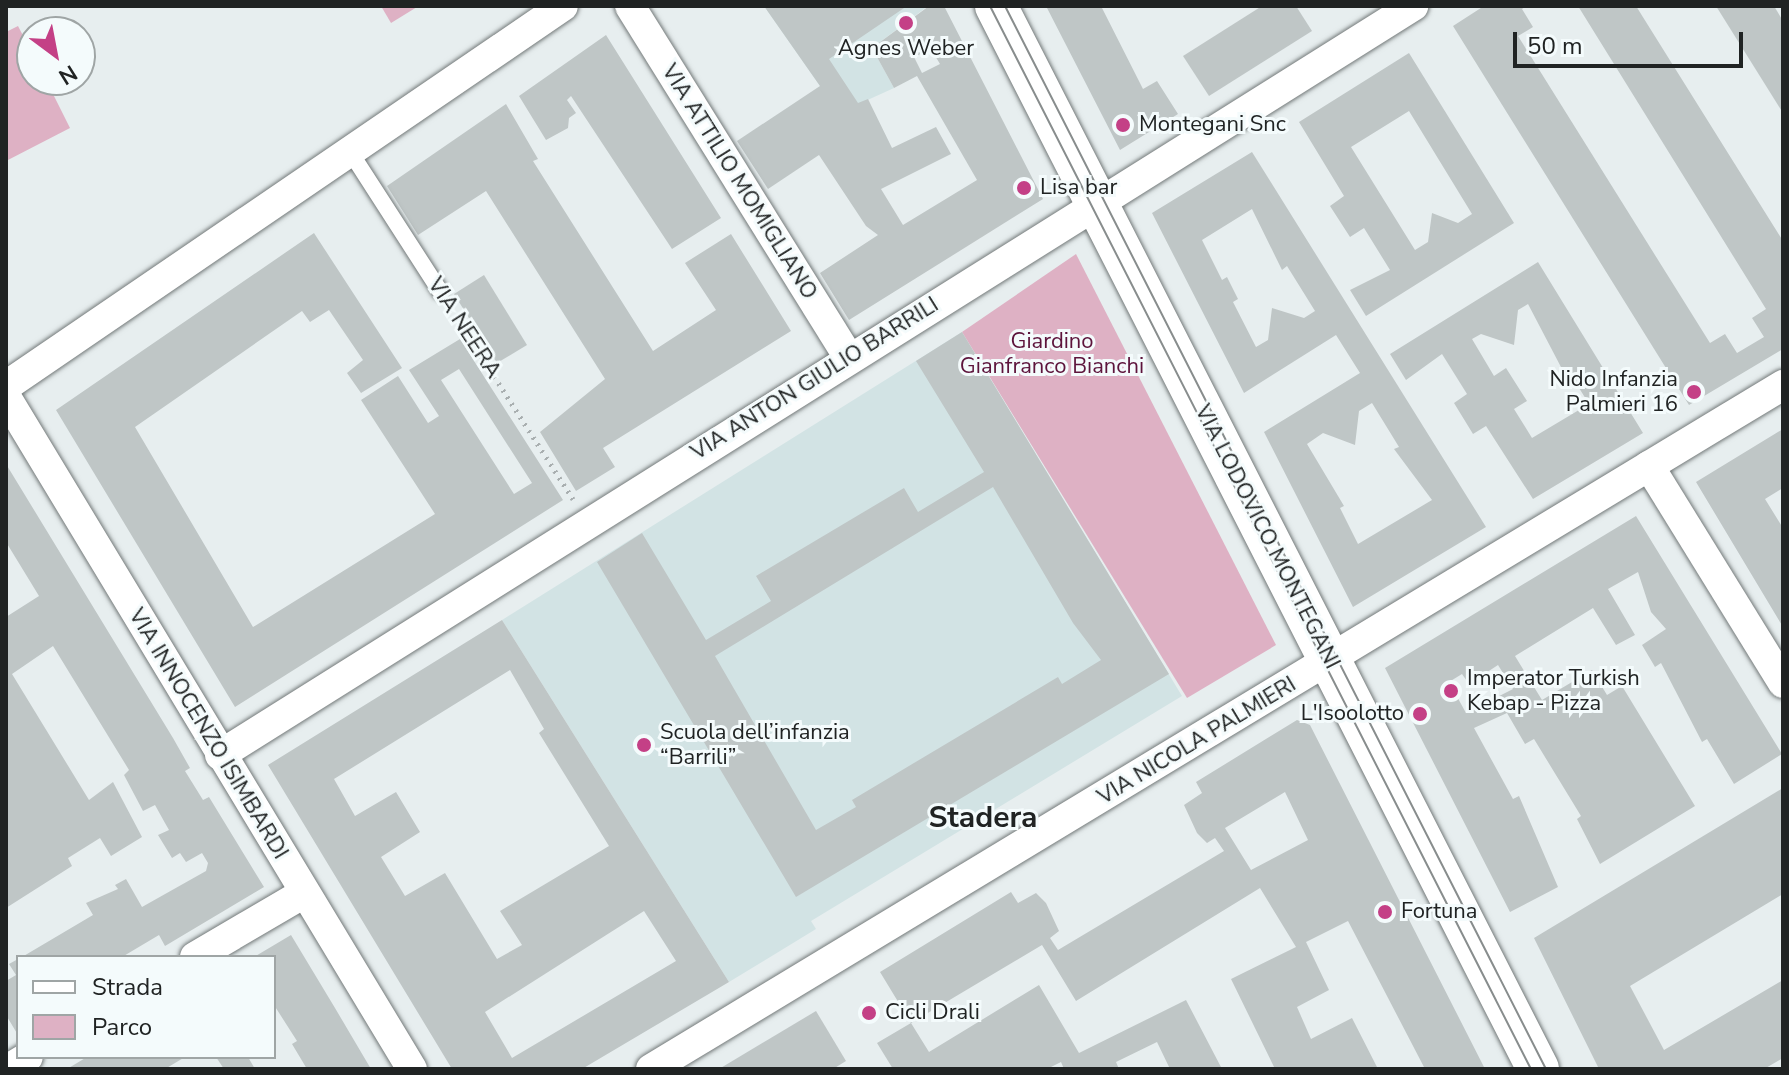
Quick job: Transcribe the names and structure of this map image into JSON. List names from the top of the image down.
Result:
{
  "streets": {
    "street": [
      "VIA ATTILIO MOMIGLIANO",
      "VIA ANTON GIULIO BARRILI",
      "VIA LODOVICO MONTEGANI",
      "VIA INNOCENZO ISIMBARDI",
      "VIA NICOLA PALMIERI"
    ],
    "lane": ["VIA NEERA"]
  },
  "crossings": [
    ["VIA ATTILIO MOMIGLIANO", "VIA ANTON GIULIO BARRILI"],
    ["VIA ANTON GIULIO BARRILI", "VIA LODOVICO MONTEGANI"],
    ["VIA ANTON GIULIO BARRILI", "VIA INNOCENZO ISIMBARDI"],
    ["VIA LODOVICO MONTEGANI", "VIA NICOLA PALMIERI"]
  ],
  "districts": ["Stadera"],
  "parks": ["Giardino Gianfranco Bianchi"],
  "places": [
    "Agnes Weber",
    "Montegani Snc",
    "Lisa bar",
    "Nido Infanzia Palmieri 16",
    "Imperator Turkish Kebap - Pizza",
    "L'Isoolotto",
    "Scuola dell’infanzia “Barrili”",
    "Fortuna",
    "Cicli Drali"
  ],
  "legend": ["Strada", "Parco"],
  "scale_bar": "50 m",
  "north": "bottom right"
}
